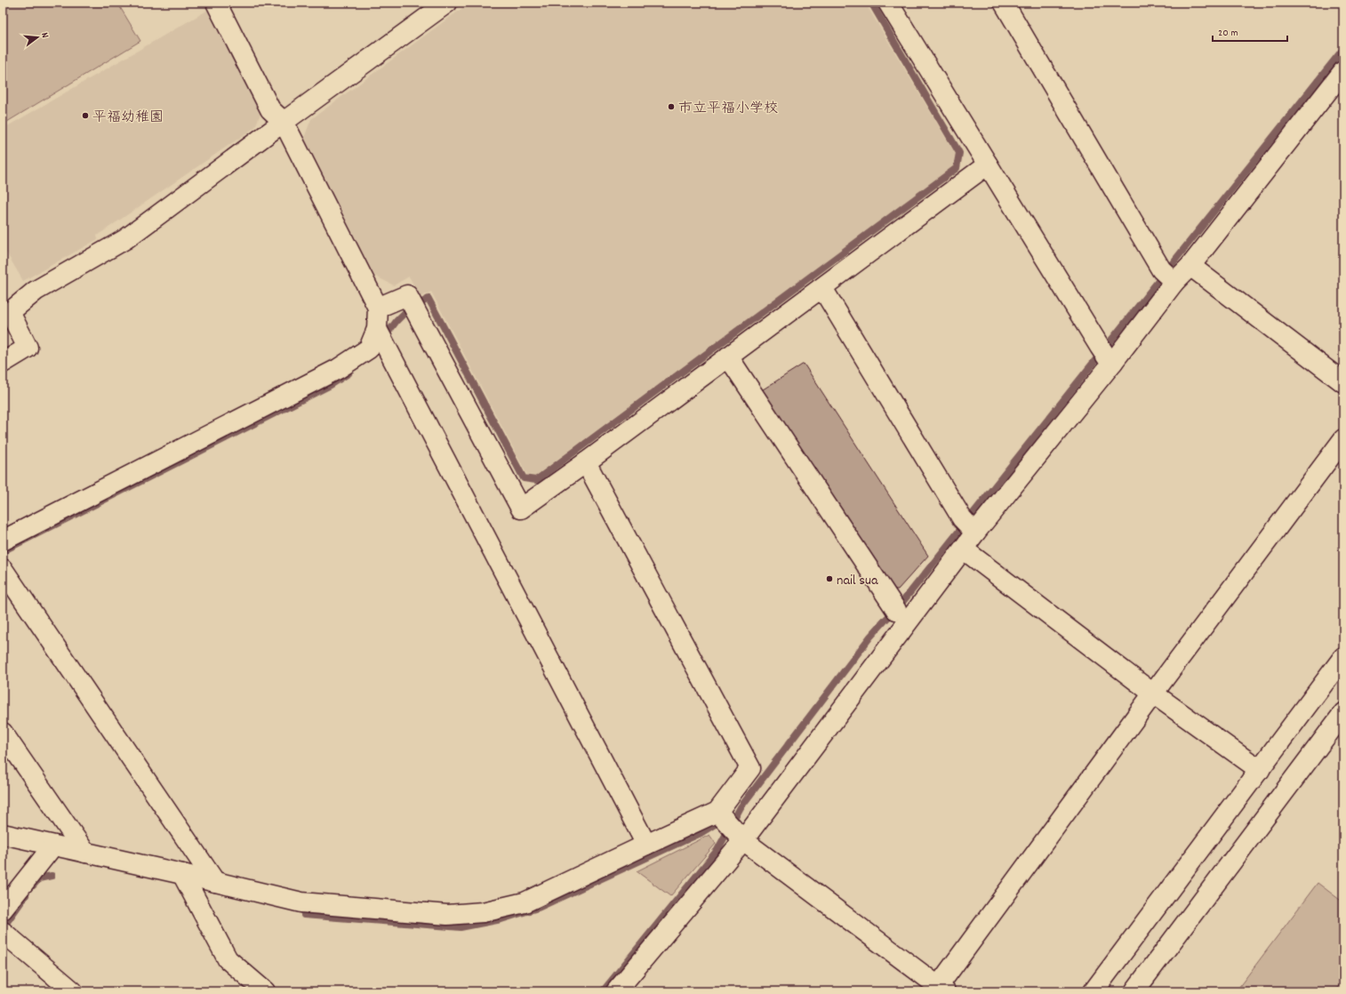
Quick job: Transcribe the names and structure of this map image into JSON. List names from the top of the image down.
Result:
{
  "places": ["市立平福小学校", "平福幼稚園", "nail sua"],
  "scale_bar": "20 m",
  "north": "right"
}
